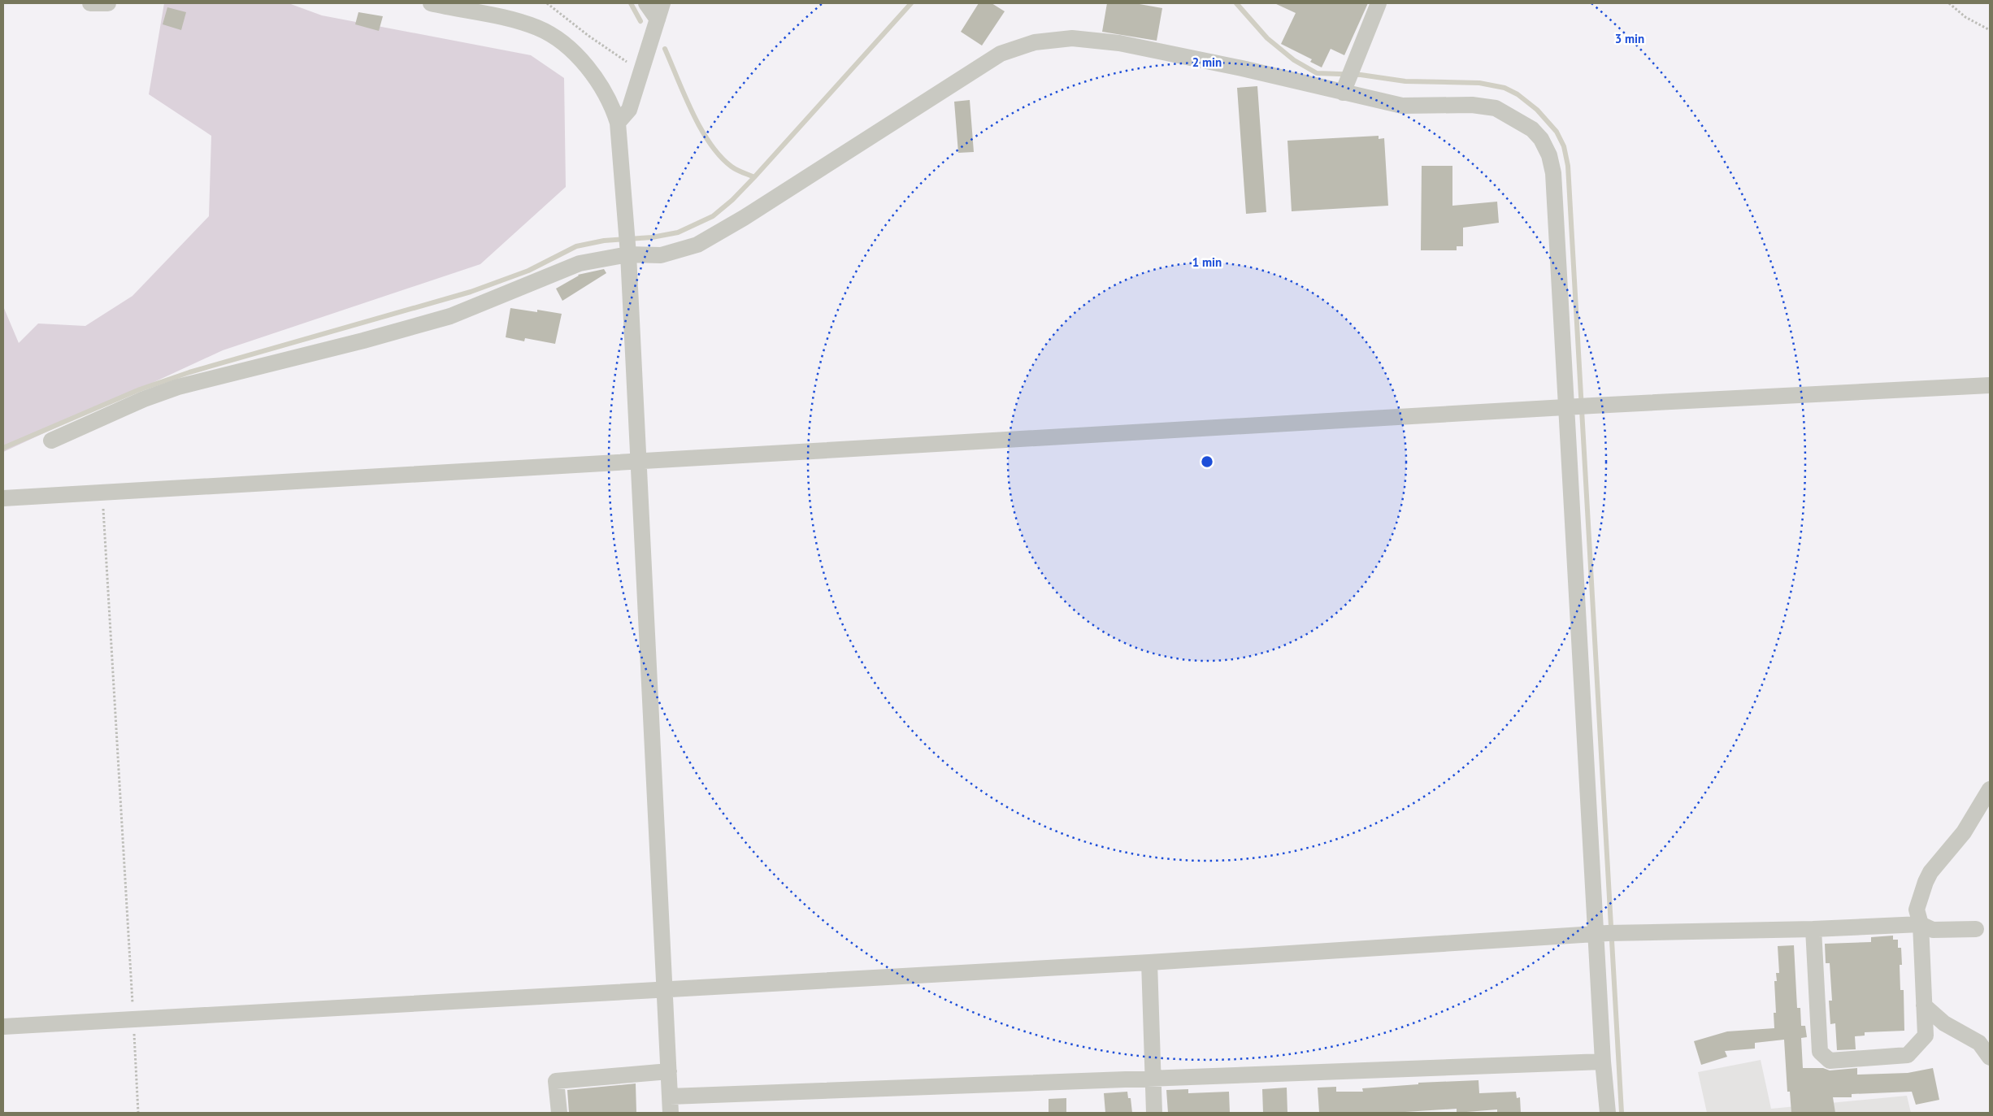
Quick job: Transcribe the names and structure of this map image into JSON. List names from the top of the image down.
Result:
{
  "rings": ["3 min", "2 min", "1 min"]
}
